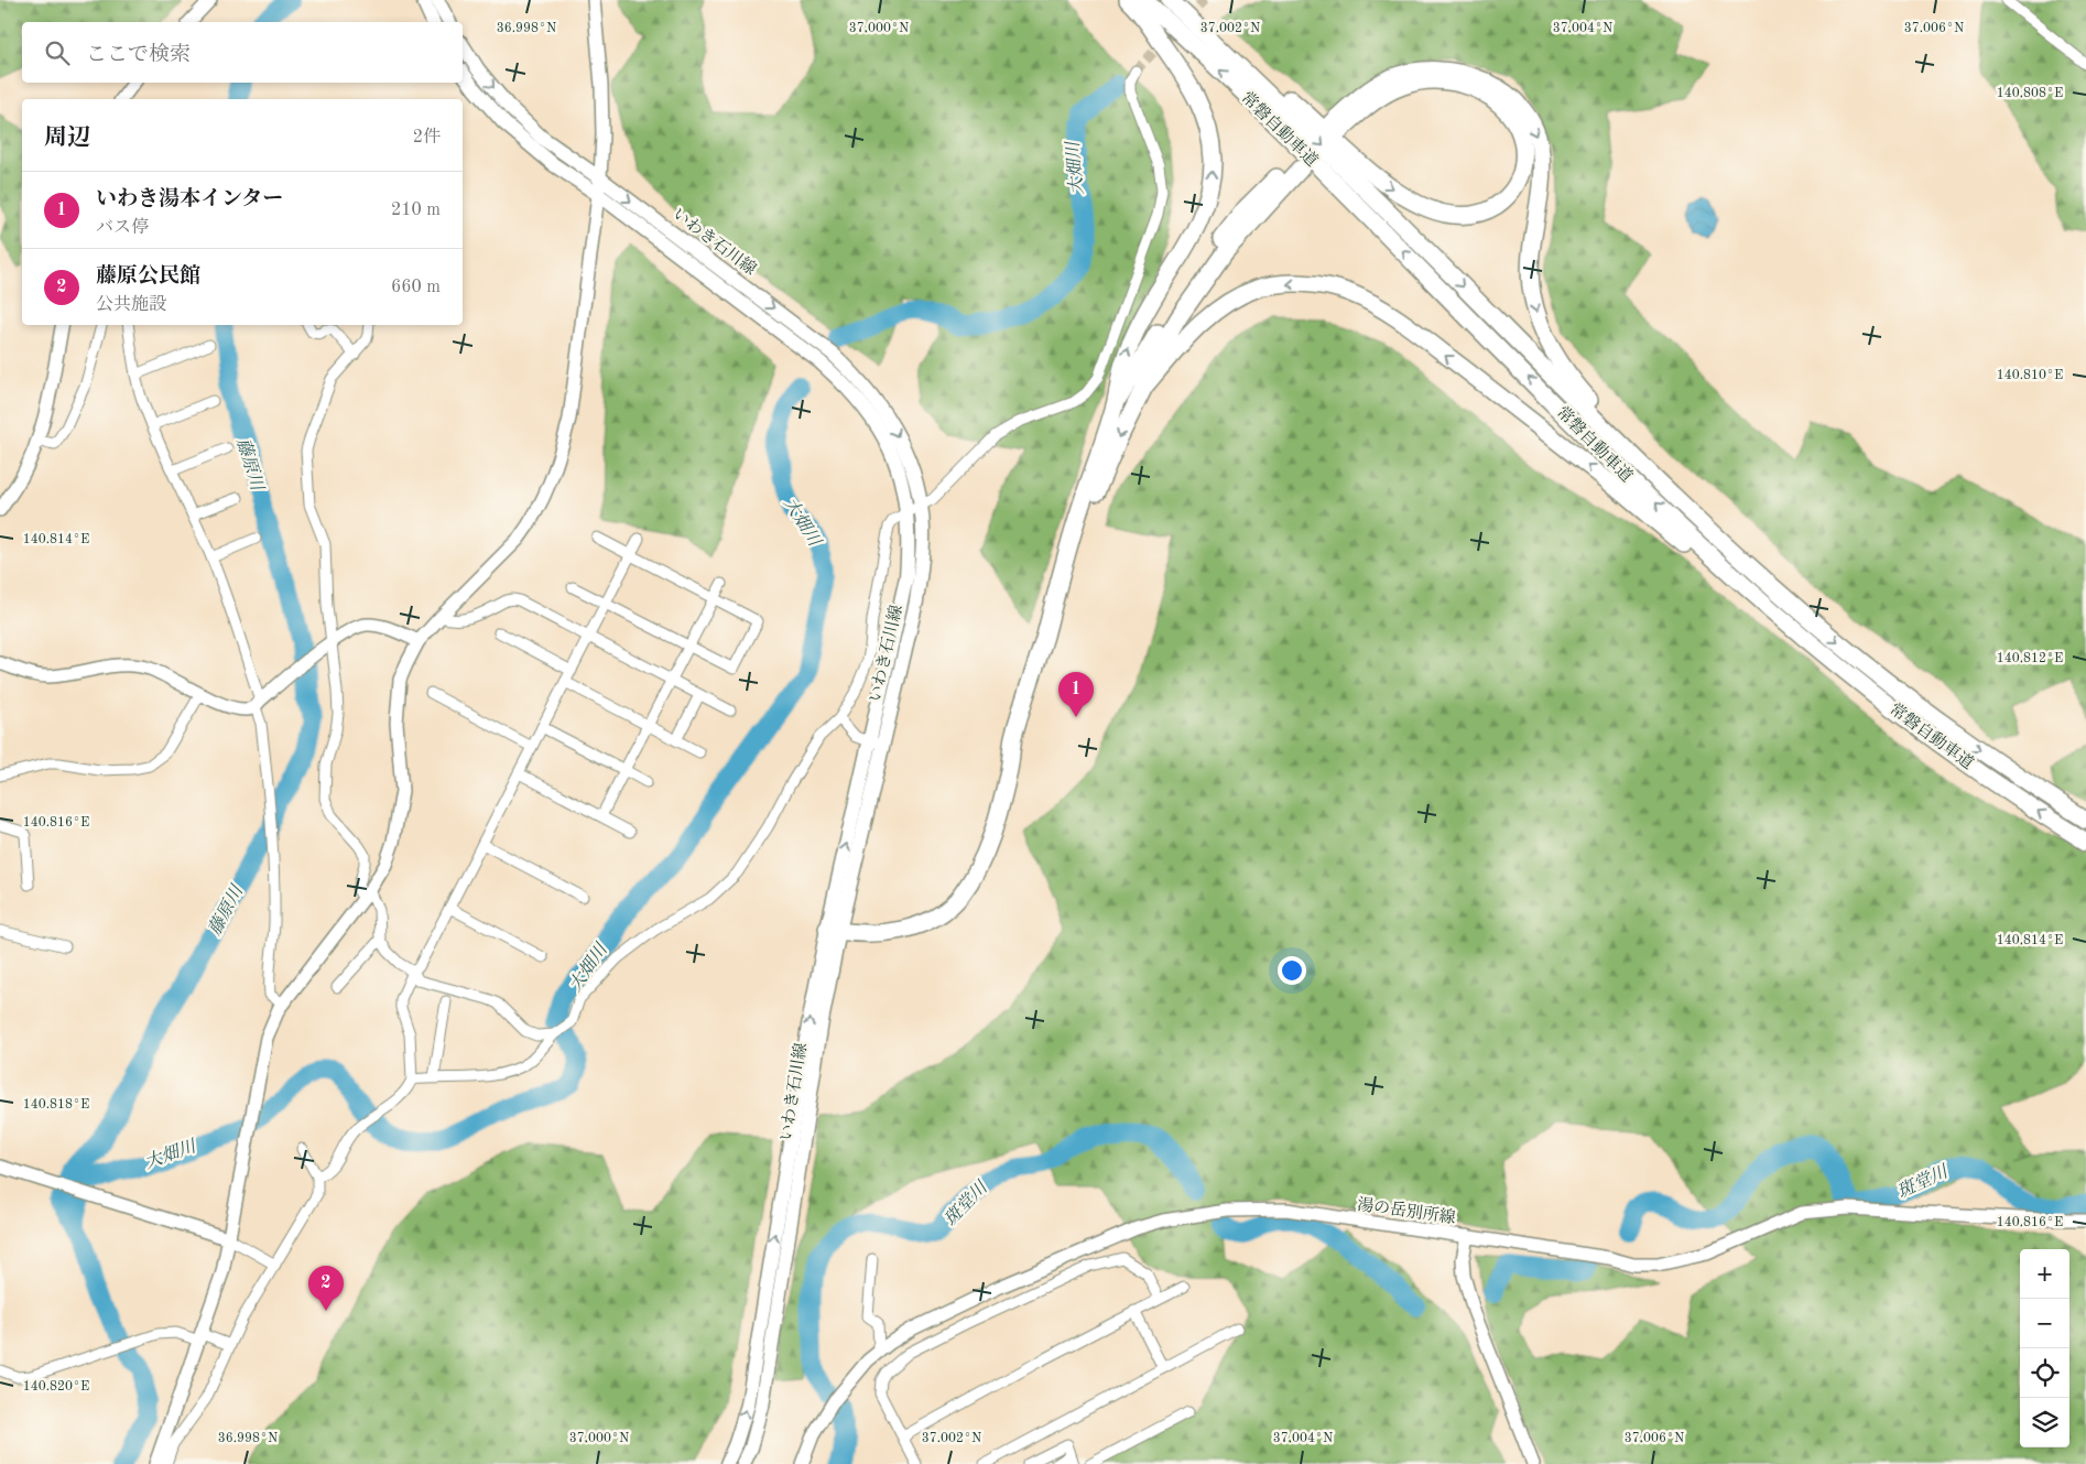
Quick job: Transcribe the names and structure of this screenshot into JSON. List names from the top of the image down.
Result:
{
  "streets": {
    "highway": ["常磐自動車道"],
    "main road": ["いわき石川線"],
    "street": ["湯の岳別所線"]
  },
  "water": ["大畑川", "藤原川", "斑堂川"],
  "page": {
    "search": "ここで検索",
    "heading": ["周辺", "2件"],
    "list": [
      {
        "mark": "1",
        "name": "いわき湯本インター",
        "note": "バス停",
        "value": "210 m"
      },
      {
        "mark": "2",
        "name": "藤原公民館",
        "note": "公共施設",
        "value": "660 m"
      }
    ],
    "pins": ["1", "2"],
    "map_buttons": ["+", "−"]
  },
  "coordinates": [
    "36.998°N",
    "37.000°N",
    "37.002°N",
    "37.004°N",
    "37.006°N",
    "140.808°E",
    "140.810°E",
    "140.814°E",
    "140.812°E",
    "140.816°E",
    "140.818°E",
    "140.820°E"
  ]
}
